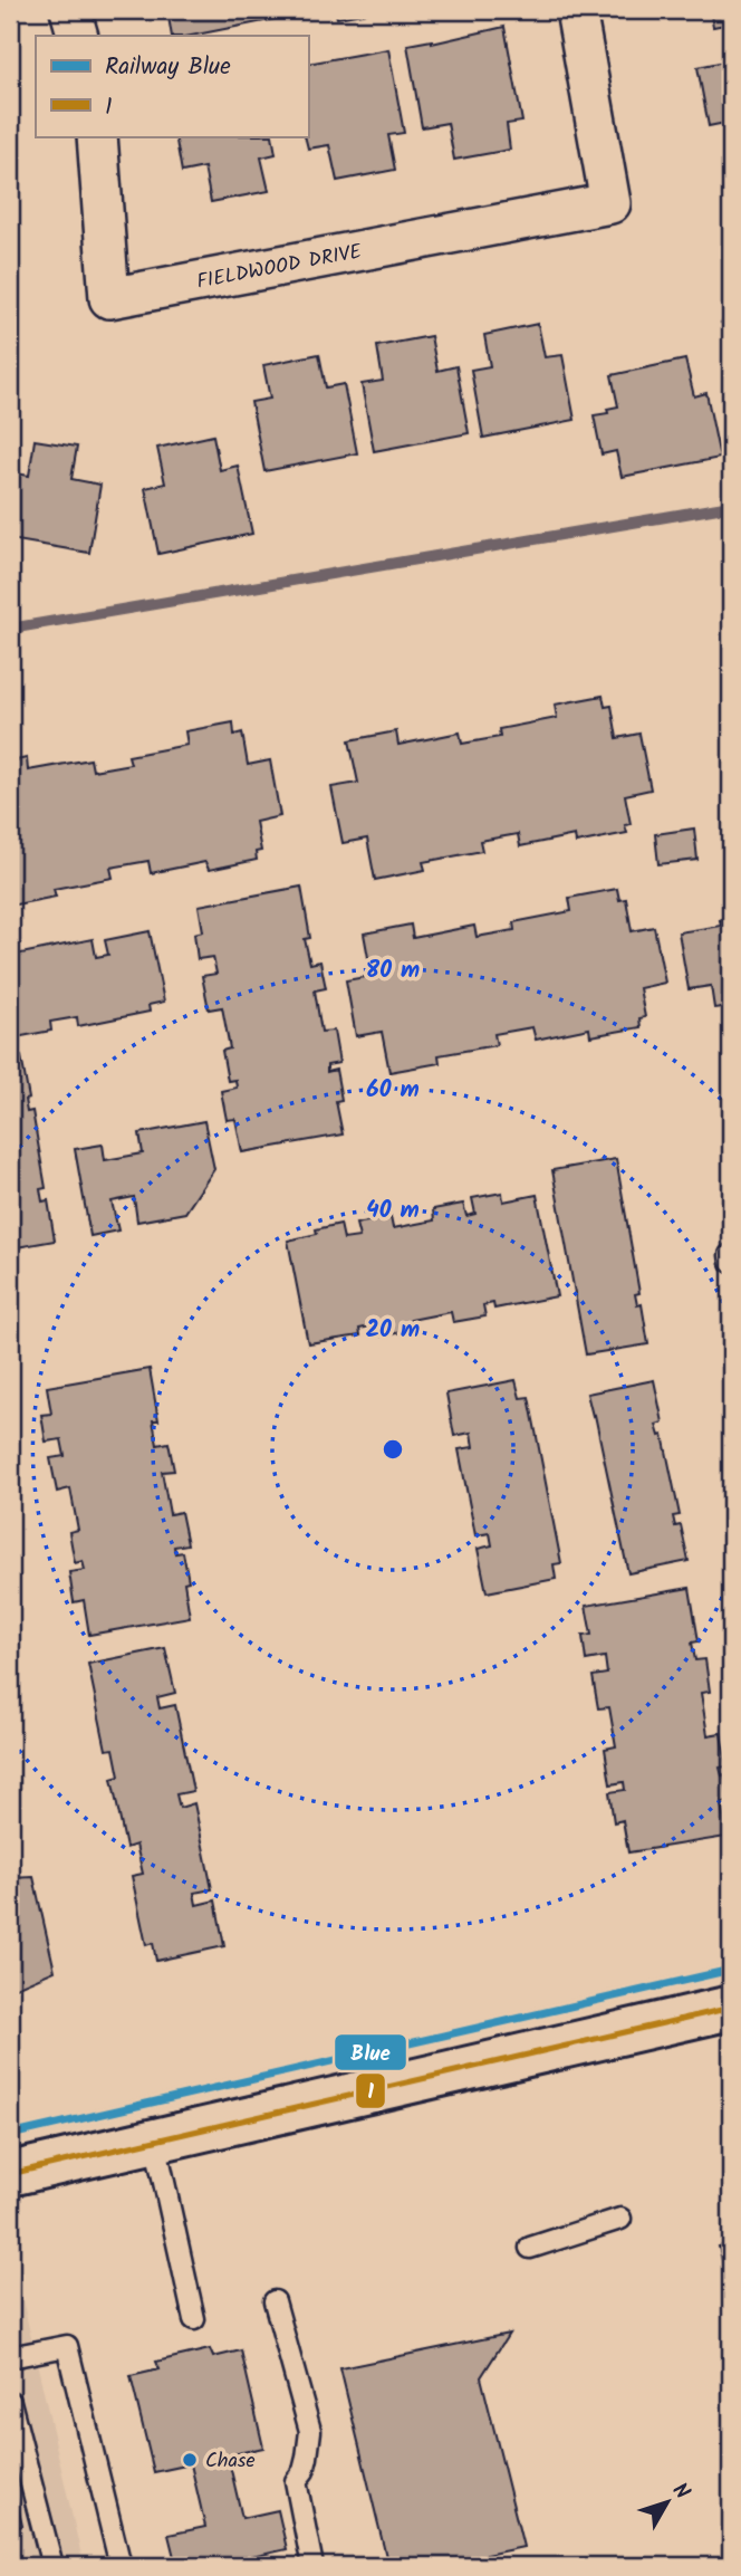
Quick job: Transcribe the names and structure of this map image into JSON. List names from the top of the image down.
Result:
{
  "streets": {
    "street": ["FIELDWOOD DRIVE"]
  },
  "places": ["Chase"],
  "lines": ["rail line Blue", "transit line 1"],
  "legend": ["Railway Blue", "1"],
  "north": "top right",
  "rings": [
    "80 m",
    "60 m",
    "40 m",
    "20 m"
  ]
}
